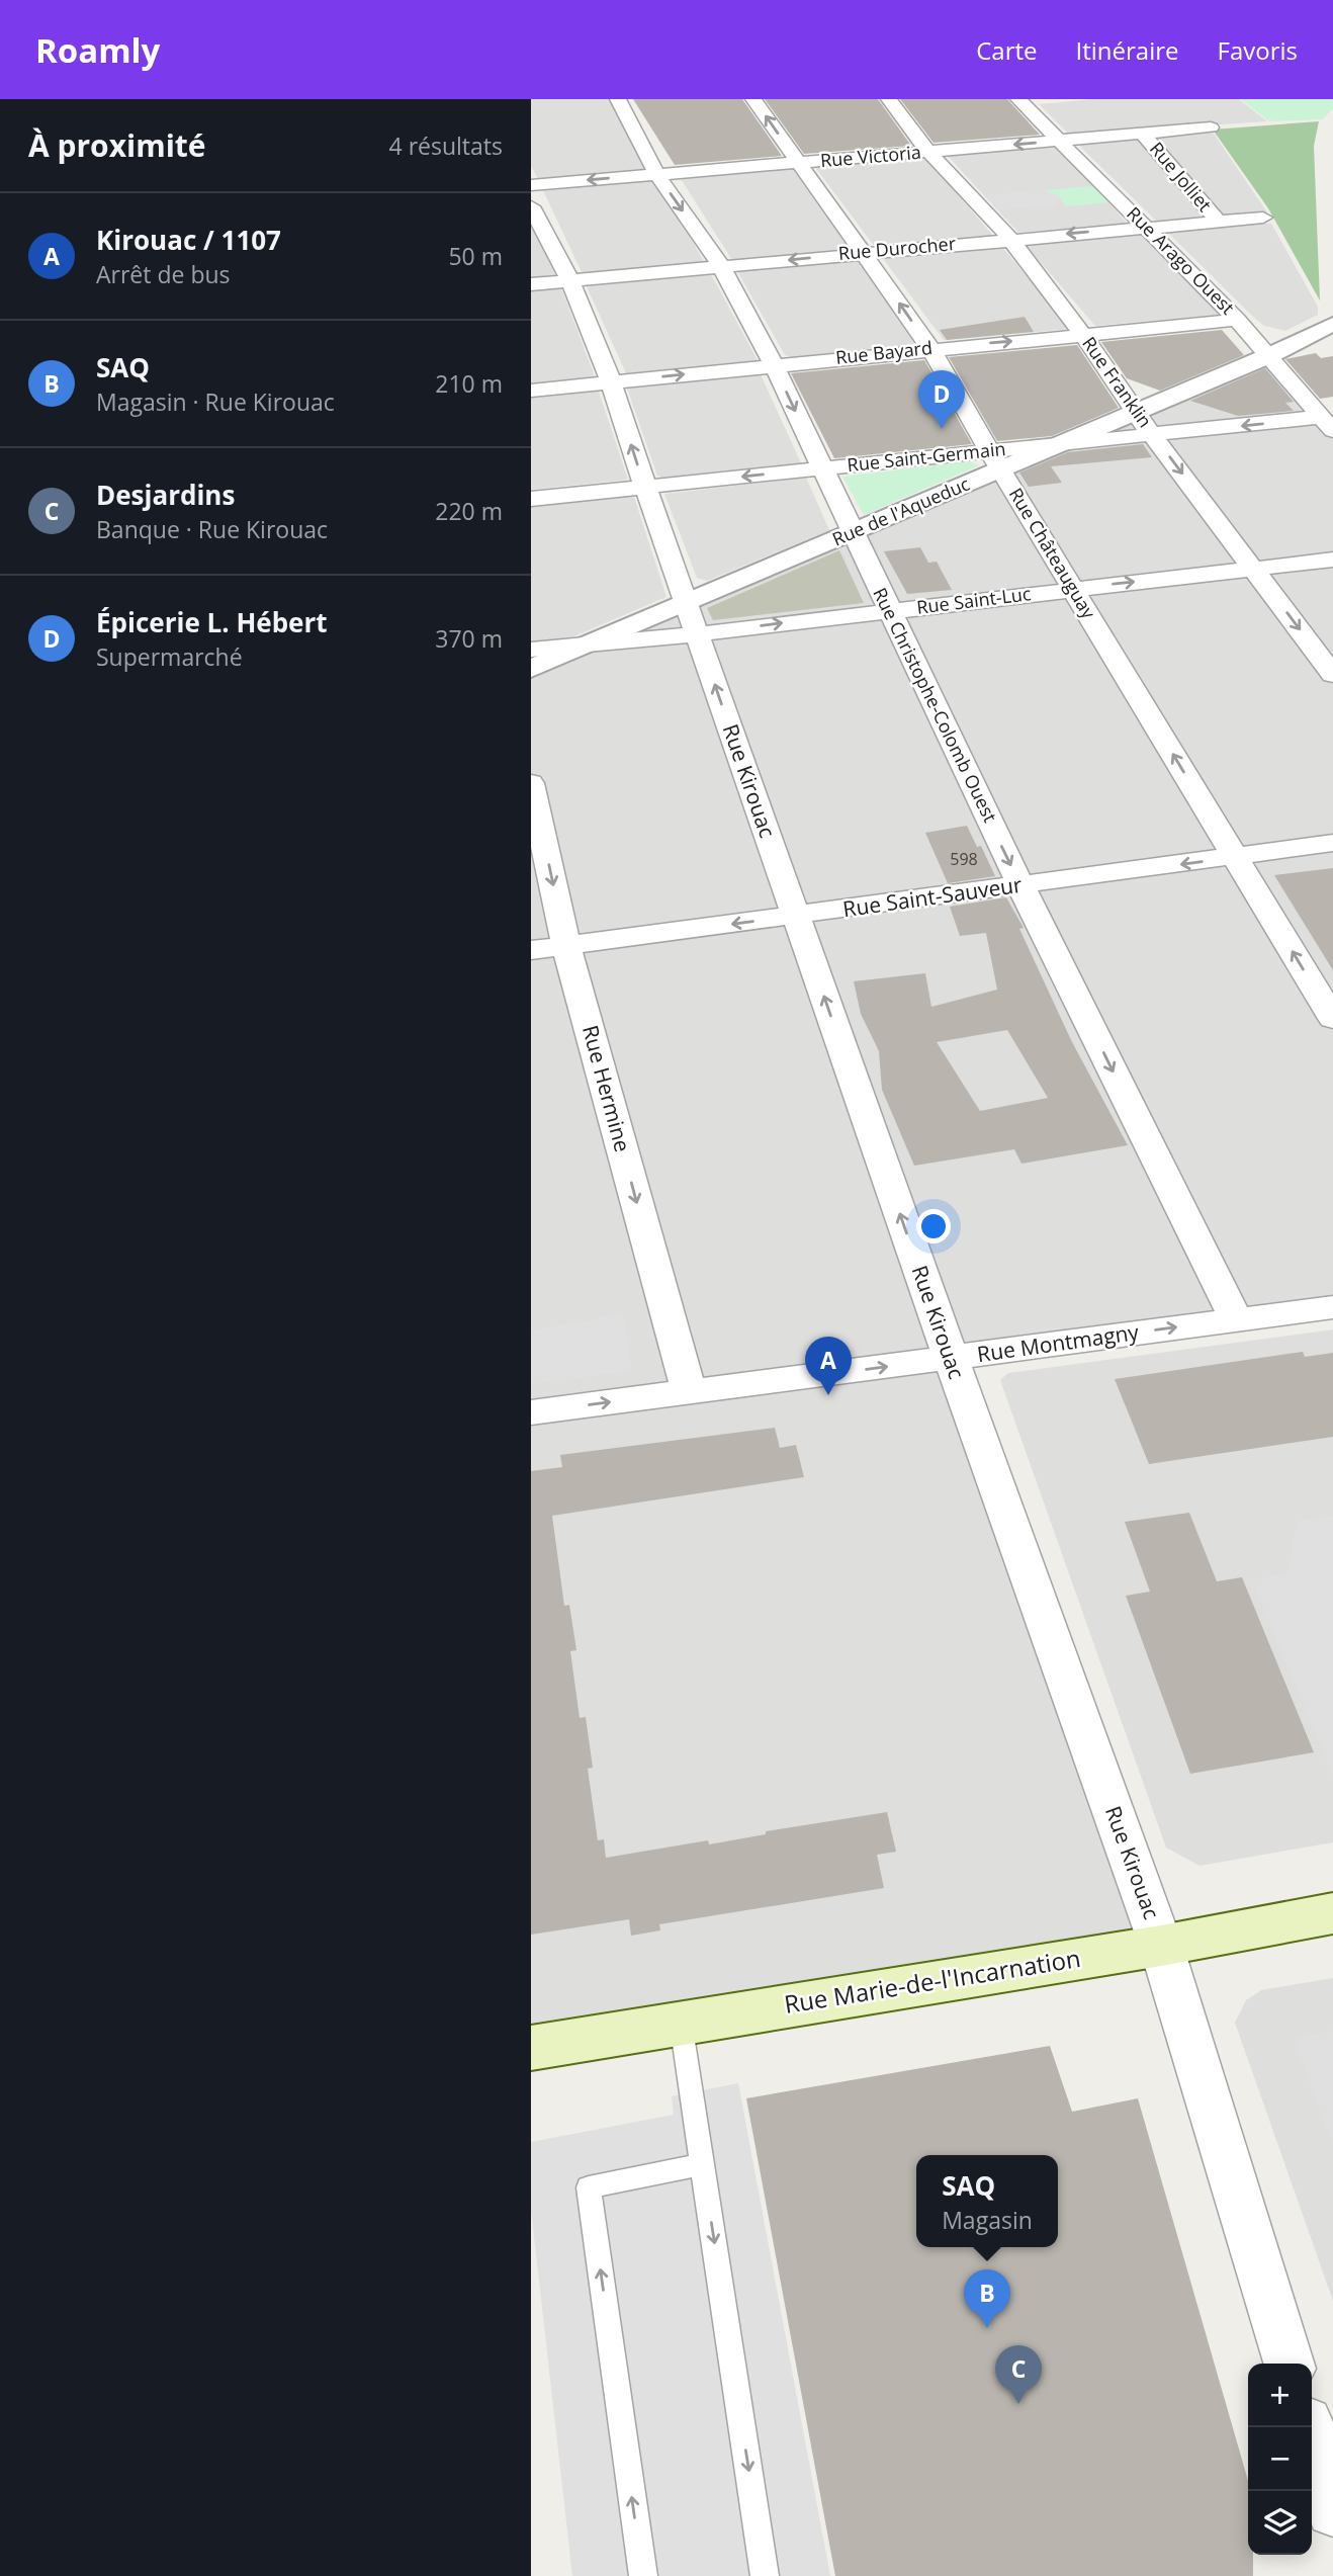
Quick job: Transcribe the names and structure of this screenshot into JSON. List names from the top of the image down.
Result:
{
  "streets": {
    "main road": ["Rue Marie-de-l'Incarnation"],
    "street": [
      "Rue Victoria",
      "Rue Jolliet",
      "Rue Durocher",
      "Rue Arago Ouest",
      "Rue Bayard",
      "Rue Franklin",
      "Rue Saint-Germain",
      "Rue de l'Aqueduc",
      "Rue Châteauguay",
      "Rue Saint-Luc",
      "Rue Christophe-Colomb Ouest",
      "Rue Kirouac",
      "Rue Saint-Sauveur",
      "Rue Hermine",
      "Rue Montmagny"
    ]
  },
  "crossings": [
    ["Rue Victoria", "Rue Jolliet"],
    ["Rue Victoria", "Rue Arago Ouest"],
    ["Rue Victoria", "Rue Franklin"],
    ["Rue Victoria", "Rue Châteauguay"],
    ["Rue Victoria", "Rue Christophe-Colomb Ouest"],
    ["Rue Jolliet", "Rue Durocher"],
    ["Rue Durocher", "Rue Arago Ouest"],
    ["Rue Durocher", "Rue Franklin"],
    ["Rue Durocher", "Rue Châteauguay"],
    ["Rue Durocher", "Rue Christophe-Colomb Ouest"],
    ["Rue Durocher", "Rue Kirouac"],
    ["Rue Arago Ouest", "Rue Bayard"],
    ["Rue Arago Ouest", "Rue de l'Aqueduc"],
    ["Rue Bayard", "Rue Franklin"],
    ["Rue Bayard", "Rue Châteauguay"],
    ["Rue Bayard", "Rue Christophe-Colomb Ouest"],
    ["Rue Bayard", "Rue Kirouac"],
    ["Rue Franklin", "Rue de l'Aqueduc"],
    ["Rue Franklin", "Rue Saint-Luc"],
    ["Rue Saint-Germain", "Rue de l'Aqueduc"],
    ["Rue Saint-Germain", "Rue Châteauguay"],
    ["Rue Saint-Germain", "Rue Christophe-Colomb Ouest"],
    ["Rue Saint-Germain", "Rue Kirouac"],
    ["Rue de l'Aqueduc", "Rue Châteauguay"],
    ["Rue de l'Aqueduc", "Rue Saint-Luc"],
    ["Rue de l'Aqueduc", "Rue Christophe-Colomb Ouest"],
    ["Rue de l'Aqueduc", "Rue Kirouac"],
    ["Rue Châteauguay", "Rue Saint-Luc"],
    ["Rue Châteauguay", "Rue Saint-Sauveur"],
    ["Rue Saint-Luc", "Rue Christophe-Colomb Ouest"],
    ["Rue Saint-Luc", "Rue Kirouac"],
    ["Rue Christophe-Colomb Ouest", "Rue Saint-Sauveur"],
    ["Rue Christophe-Colomb Ouest", "Rue Montmagny"],
    ["Rue Kirouac", "Rue Saint-Sauveur"],
    ["Rue Kirouac", "Rue Montmagny"],
    ["Rue Kirouac", "Rue Marie-de-l'Incarnation"],
    ["Rue Saint-Sauveur", "Rue Hermine"],
    ["Rue Hermine", "Rue Montmagny"]
  ],
  "one_way": [
    "Rue Victoria",
    "Rue Bayard",
    "Rue Franklin",
    "Rue Saint-Germain",
    "Rue Châteauguay",
    "Rue Christophe-Colomb Ouest",
    "Rue Kirouac",
    "Rue Saint-Sauveur",
    "Rue Hermine",
    "Rue Montmagny"
  ],
  "house_numbers": ["598"],
  "page": {
    "header": "Roamly",
    "nav": ["Carte", "Itinéraire", "Favoris"],
    "heading": ["À proximité", "4 résultats"],
    "list": [
      {
        "mark": "A",
        "name": "Kirouac / 1107",
        "note": "Arrêt de bus",
        "value": "50 m"
      },
      {
        "mark": "B",
        "name": "SAQ",
        "note": "Magasin · Rue Kirouac",
        "value": "210 m"
      },
      {
        "mark": "C",
        "name": "Desjardins",
        "note": "Banque · Rue Kirouac",
        "value": "220 m"
      },
      {
        "mark": "D",
        "name": "Épicerie L. Hébert",
        "note": "Supermarché",
        "value": "370 m"
      }
    ],
    "pins": [
      "D",
      "A",
      "B",
      "C"
    ],
    "popup": ["SAQ", "Magasin"],
    "map_buttons": ["+", "−"]
  }
}
